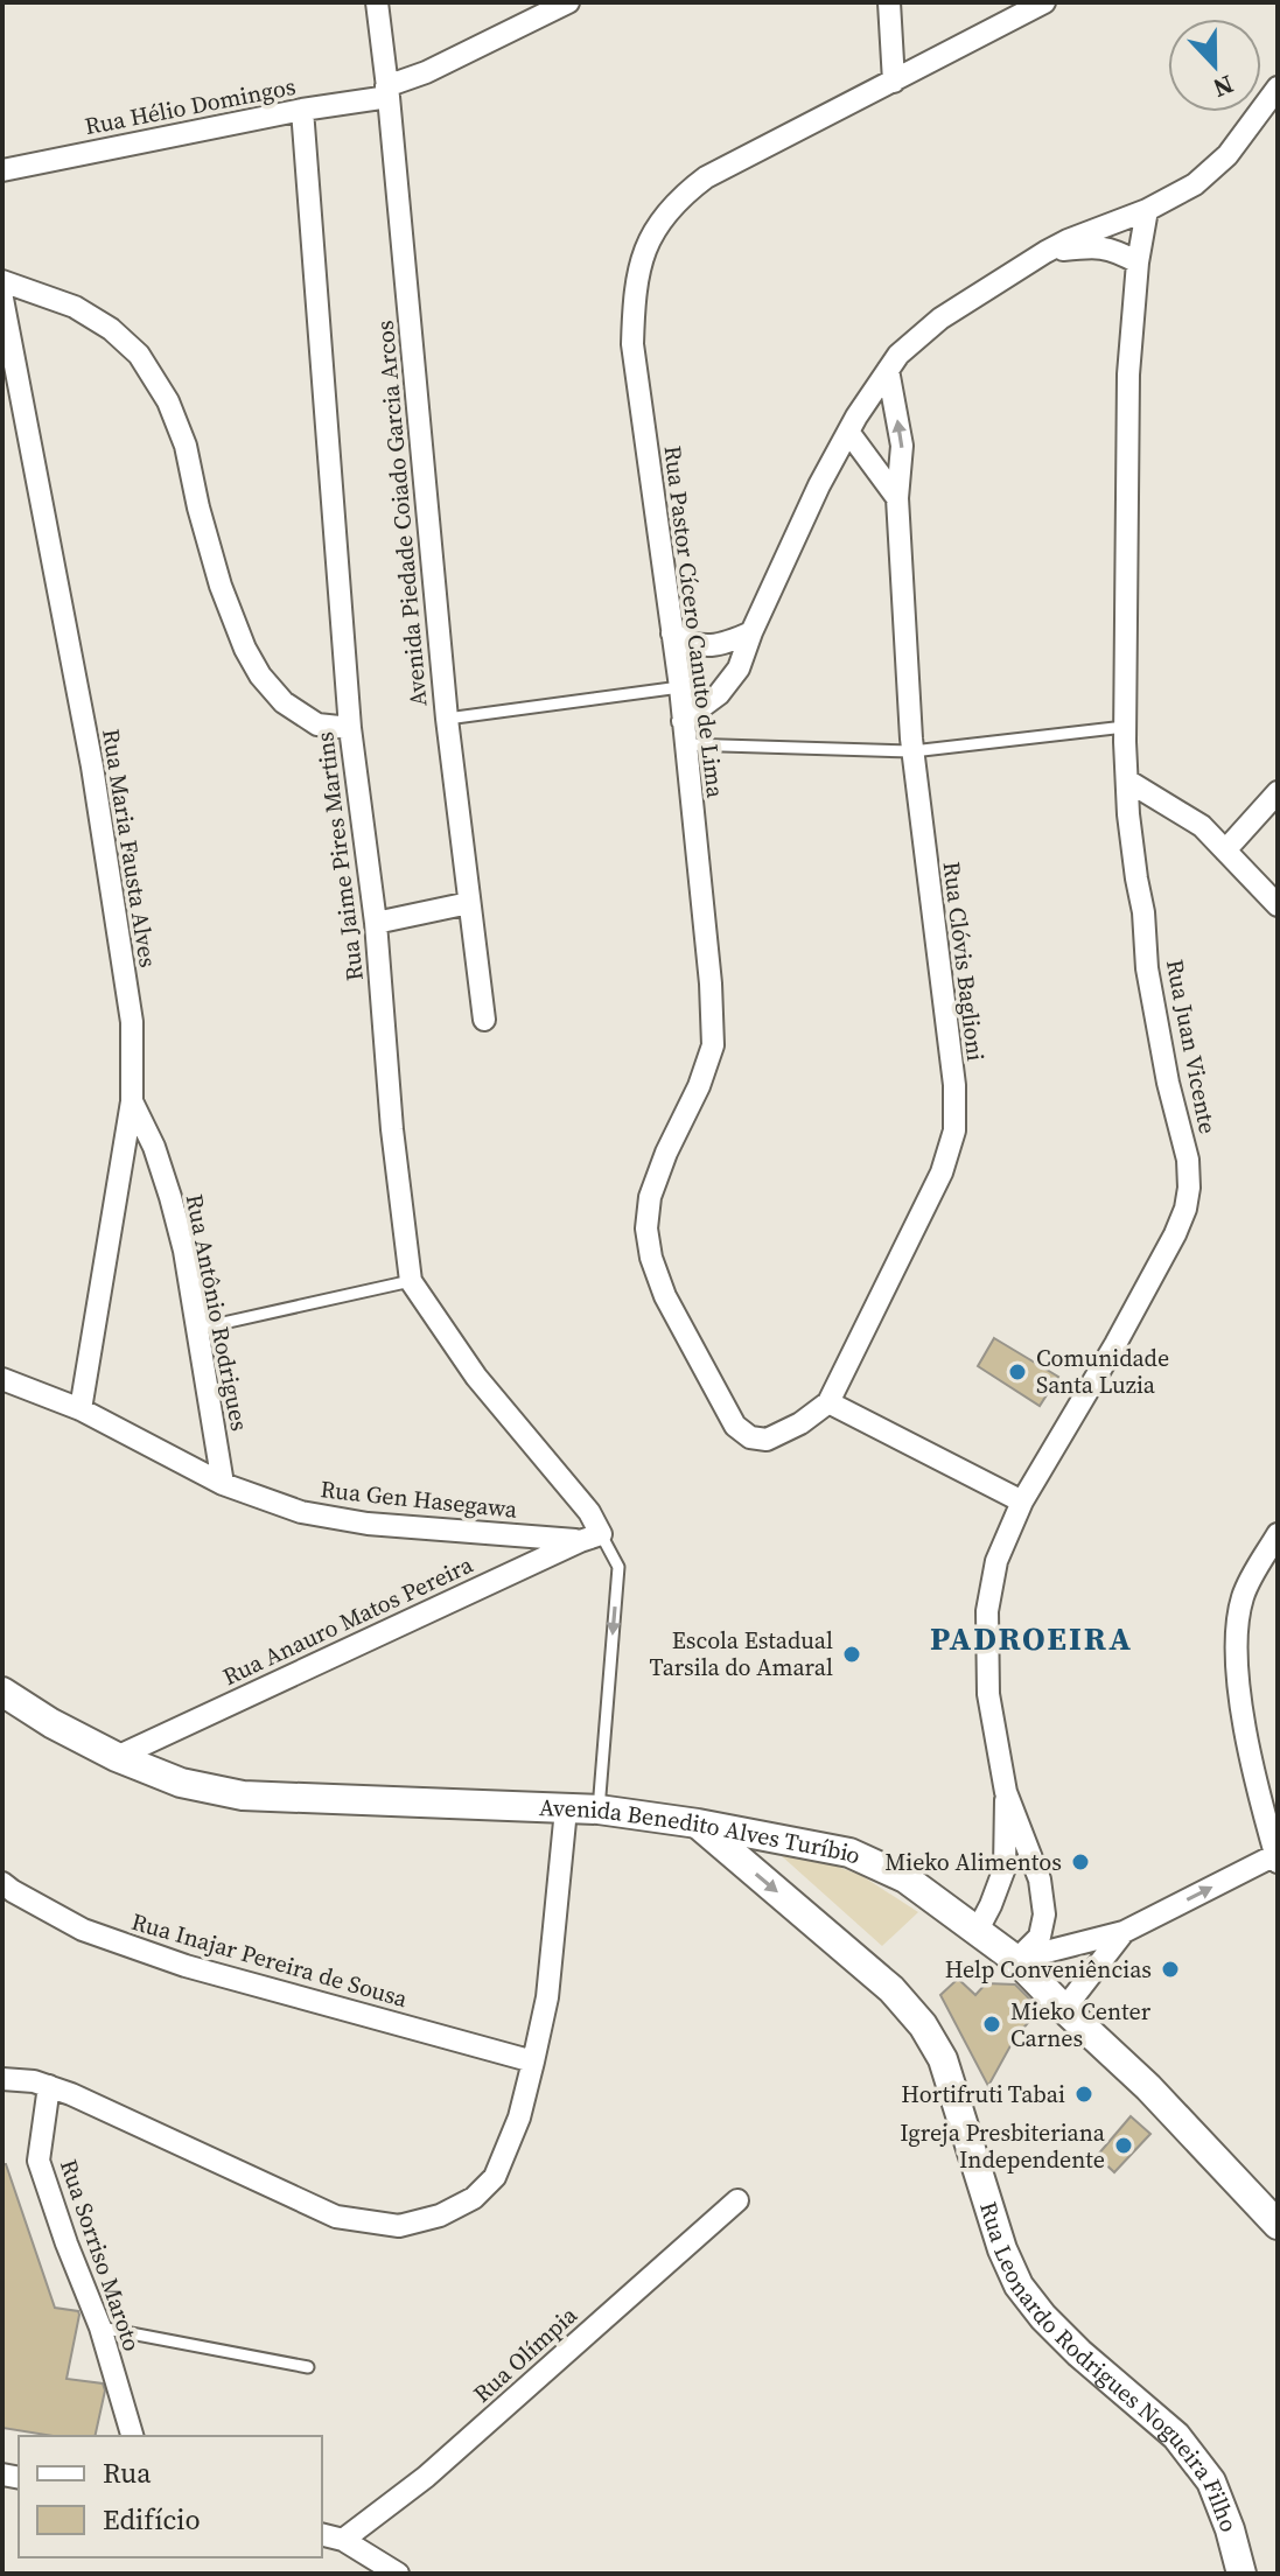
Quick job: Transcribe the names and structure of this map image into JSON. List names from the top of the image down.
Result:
{
  "streets": {
    "main road": ["Avenida Benedito Alves Turíbio", "Rua Leonardo Rodrigues Nogueira Filho"],
    "street": [
      "Rua Hélio Domingos",
      "Avenida Piedade Coiado Garcia Arcos",
      "Rua Pastor Cícero Canuto de Lima",
      "Rua Maria Fausta Alves",
      "Rua Jaime Pires Martins",
      "Rua Clóvis Baglioni",
      "Rua Juan Vicente",
      "Rua Antônio Rodrigues",
      "Rua Gen Hasegawa",
      "Rua Anauro Matos Pereira",
      "Rua Inajar Pereira de Sousa",
      "Rua Sorriso Maroto",
      "Rua Olímpia"
    ]
  },
  "crossings": [
    ["Rua Hélio Domingos", "Avenida Piedade Coiado Garcia Arcos"],
    ["Rua Hélio Domingos", "Rua Jaime Pires Martins"],
    ["Rua Pastor Cícero Canuto de Lima", "Rua Clóvis Baglioni"],
    ["Rua Maria Fausta Alves", "Rua Antônio Rodrigues"],
    ["Rua Maria Fausta Alves", "Rua Gen Hasegawa"],
    ["Rua Jaime Pires Martins", "Rua Gen Hasegawa"],
    ["Rua Jaime Pires Martins", "Rua Anauro Matos Pereira"],
    ["Rua Juan Vicente", "Avenida Benedito Alves Turíbio"],
    ["Rua Antônio Rodrigues", "Rua Gen Hasegawa"],
    ["Rua Gen Hasegawa", "Rua Anauro Matos Pereira"],
    ["Rua Anauro Matos Pereira", "Avenida Benedito Alves Turíbio"],
    ["Avenida Benedito Alves Turíbio", "Rua Leonardo Rodrigues Nogueira Filho"]
  ],
  "one_way": ["Rua Leonardo Rodrigues Nogueira Filho"],
  "districts": ["PADROEIRA"],
  "places": [
    "Comunidade Santa Luzia",
    "Escola Estadual Tarsila do Amaral",
    "Mieko Alimentos",
    "Help Conveniências",
    "Mieko Center Carnes",
    "Hortifruti Tabai",
    "Igreja Presbiteriana Independente"
  ],
  "legend": ["Rua", "Edifício"],
  "north": "bottom"
}
